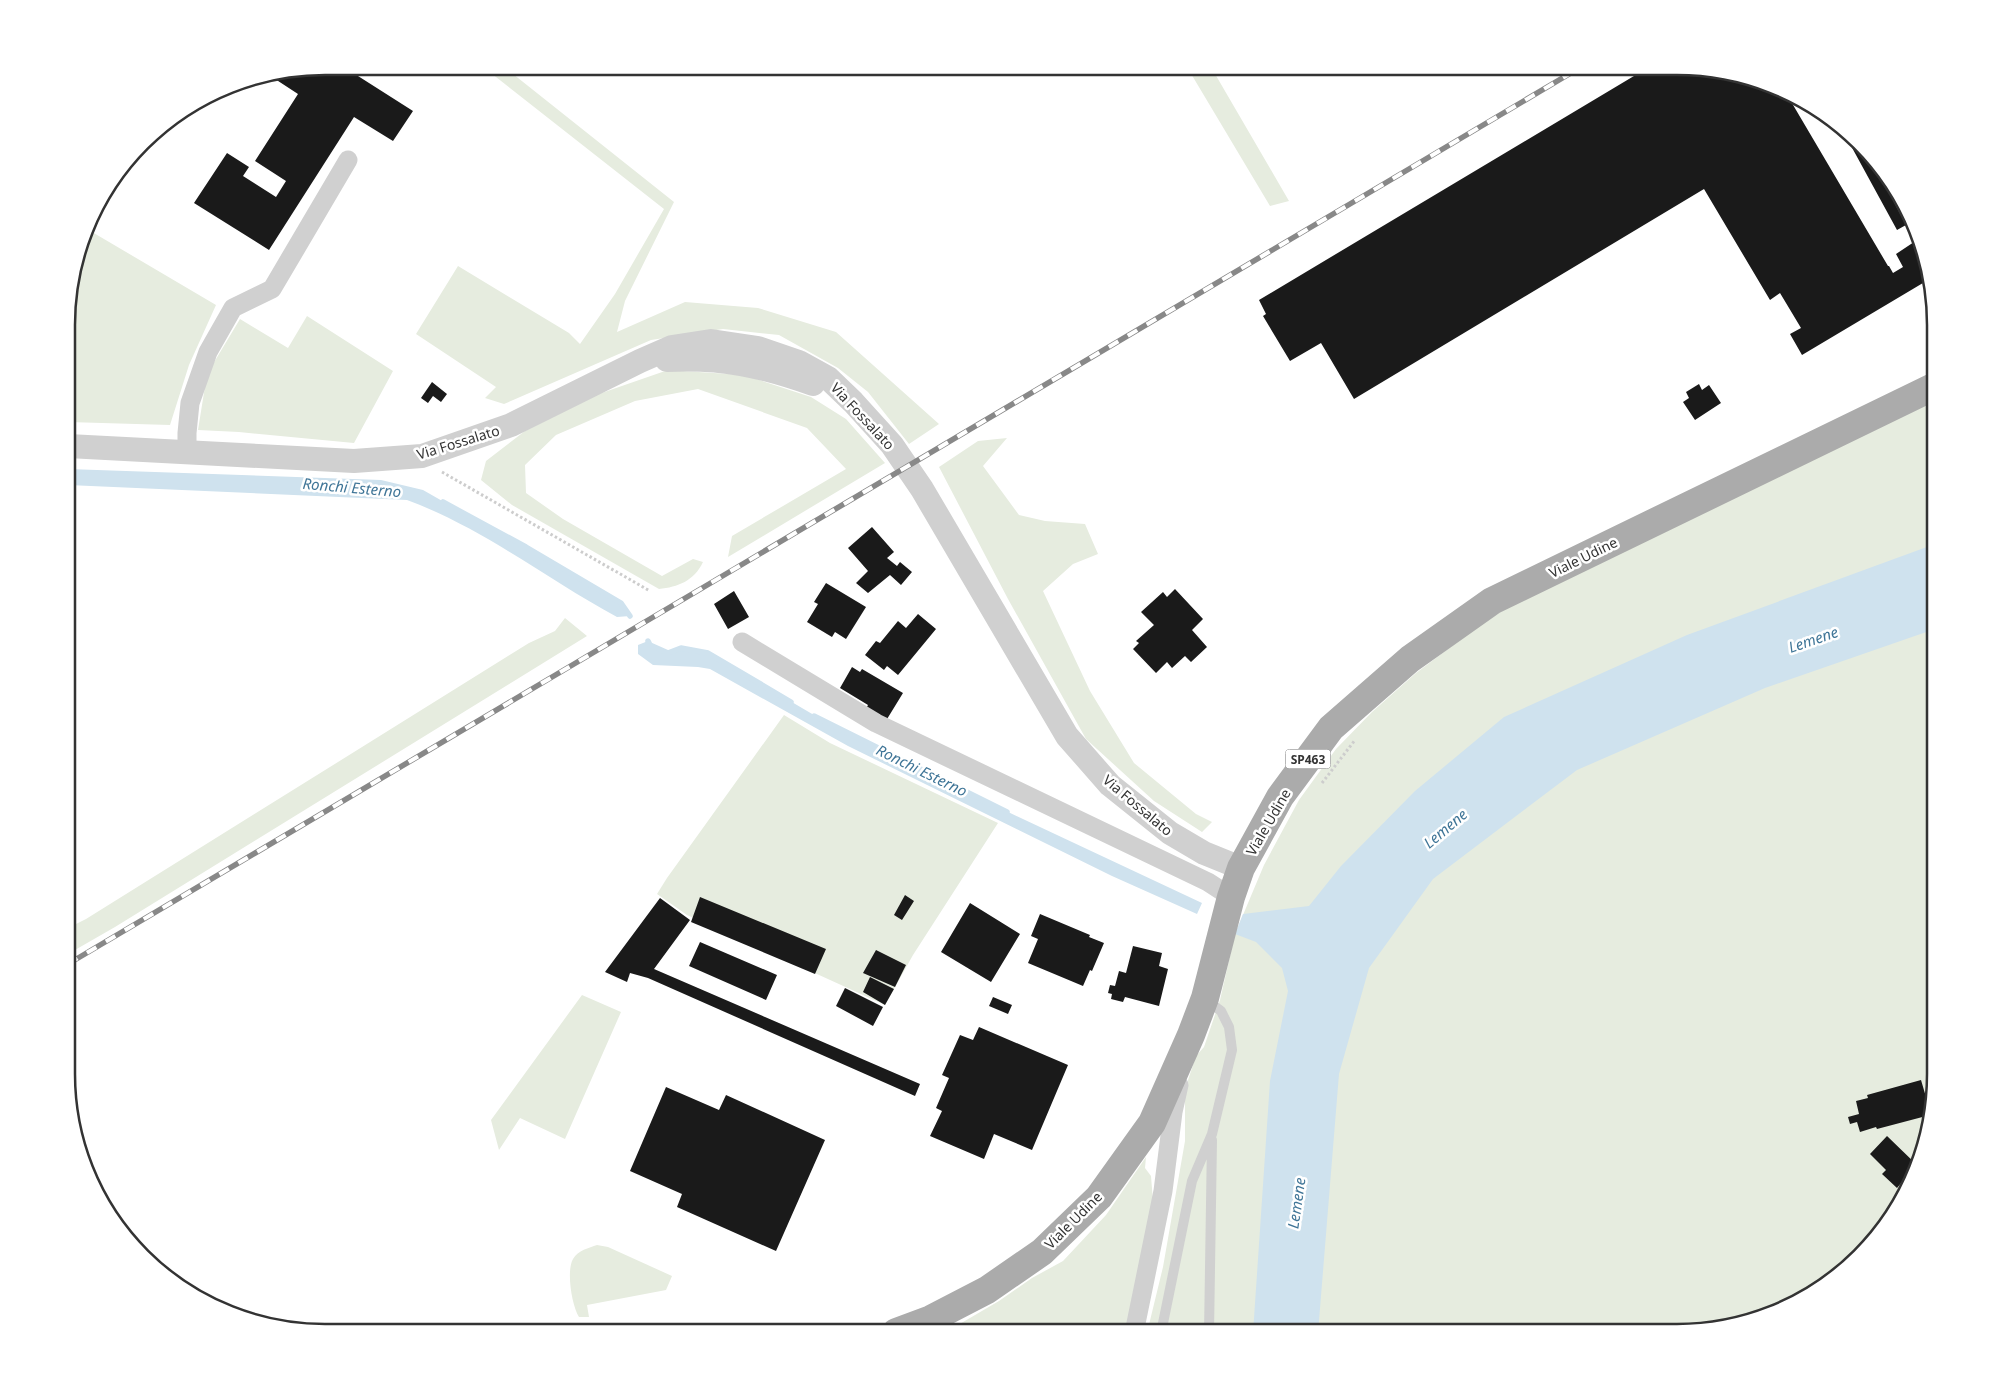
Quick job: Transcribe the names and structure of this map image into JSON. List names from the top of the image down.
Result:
{
  "streets": {
    "main road": ["Viale Udine", "SP463"],
    "street": ["Via Fossalato"]
  },
  "crossings": [
    ["Via Fossalato", "Viale Udine"]
  ],
  "water": ["Ronchi Esterno", "Lemene"]
}
